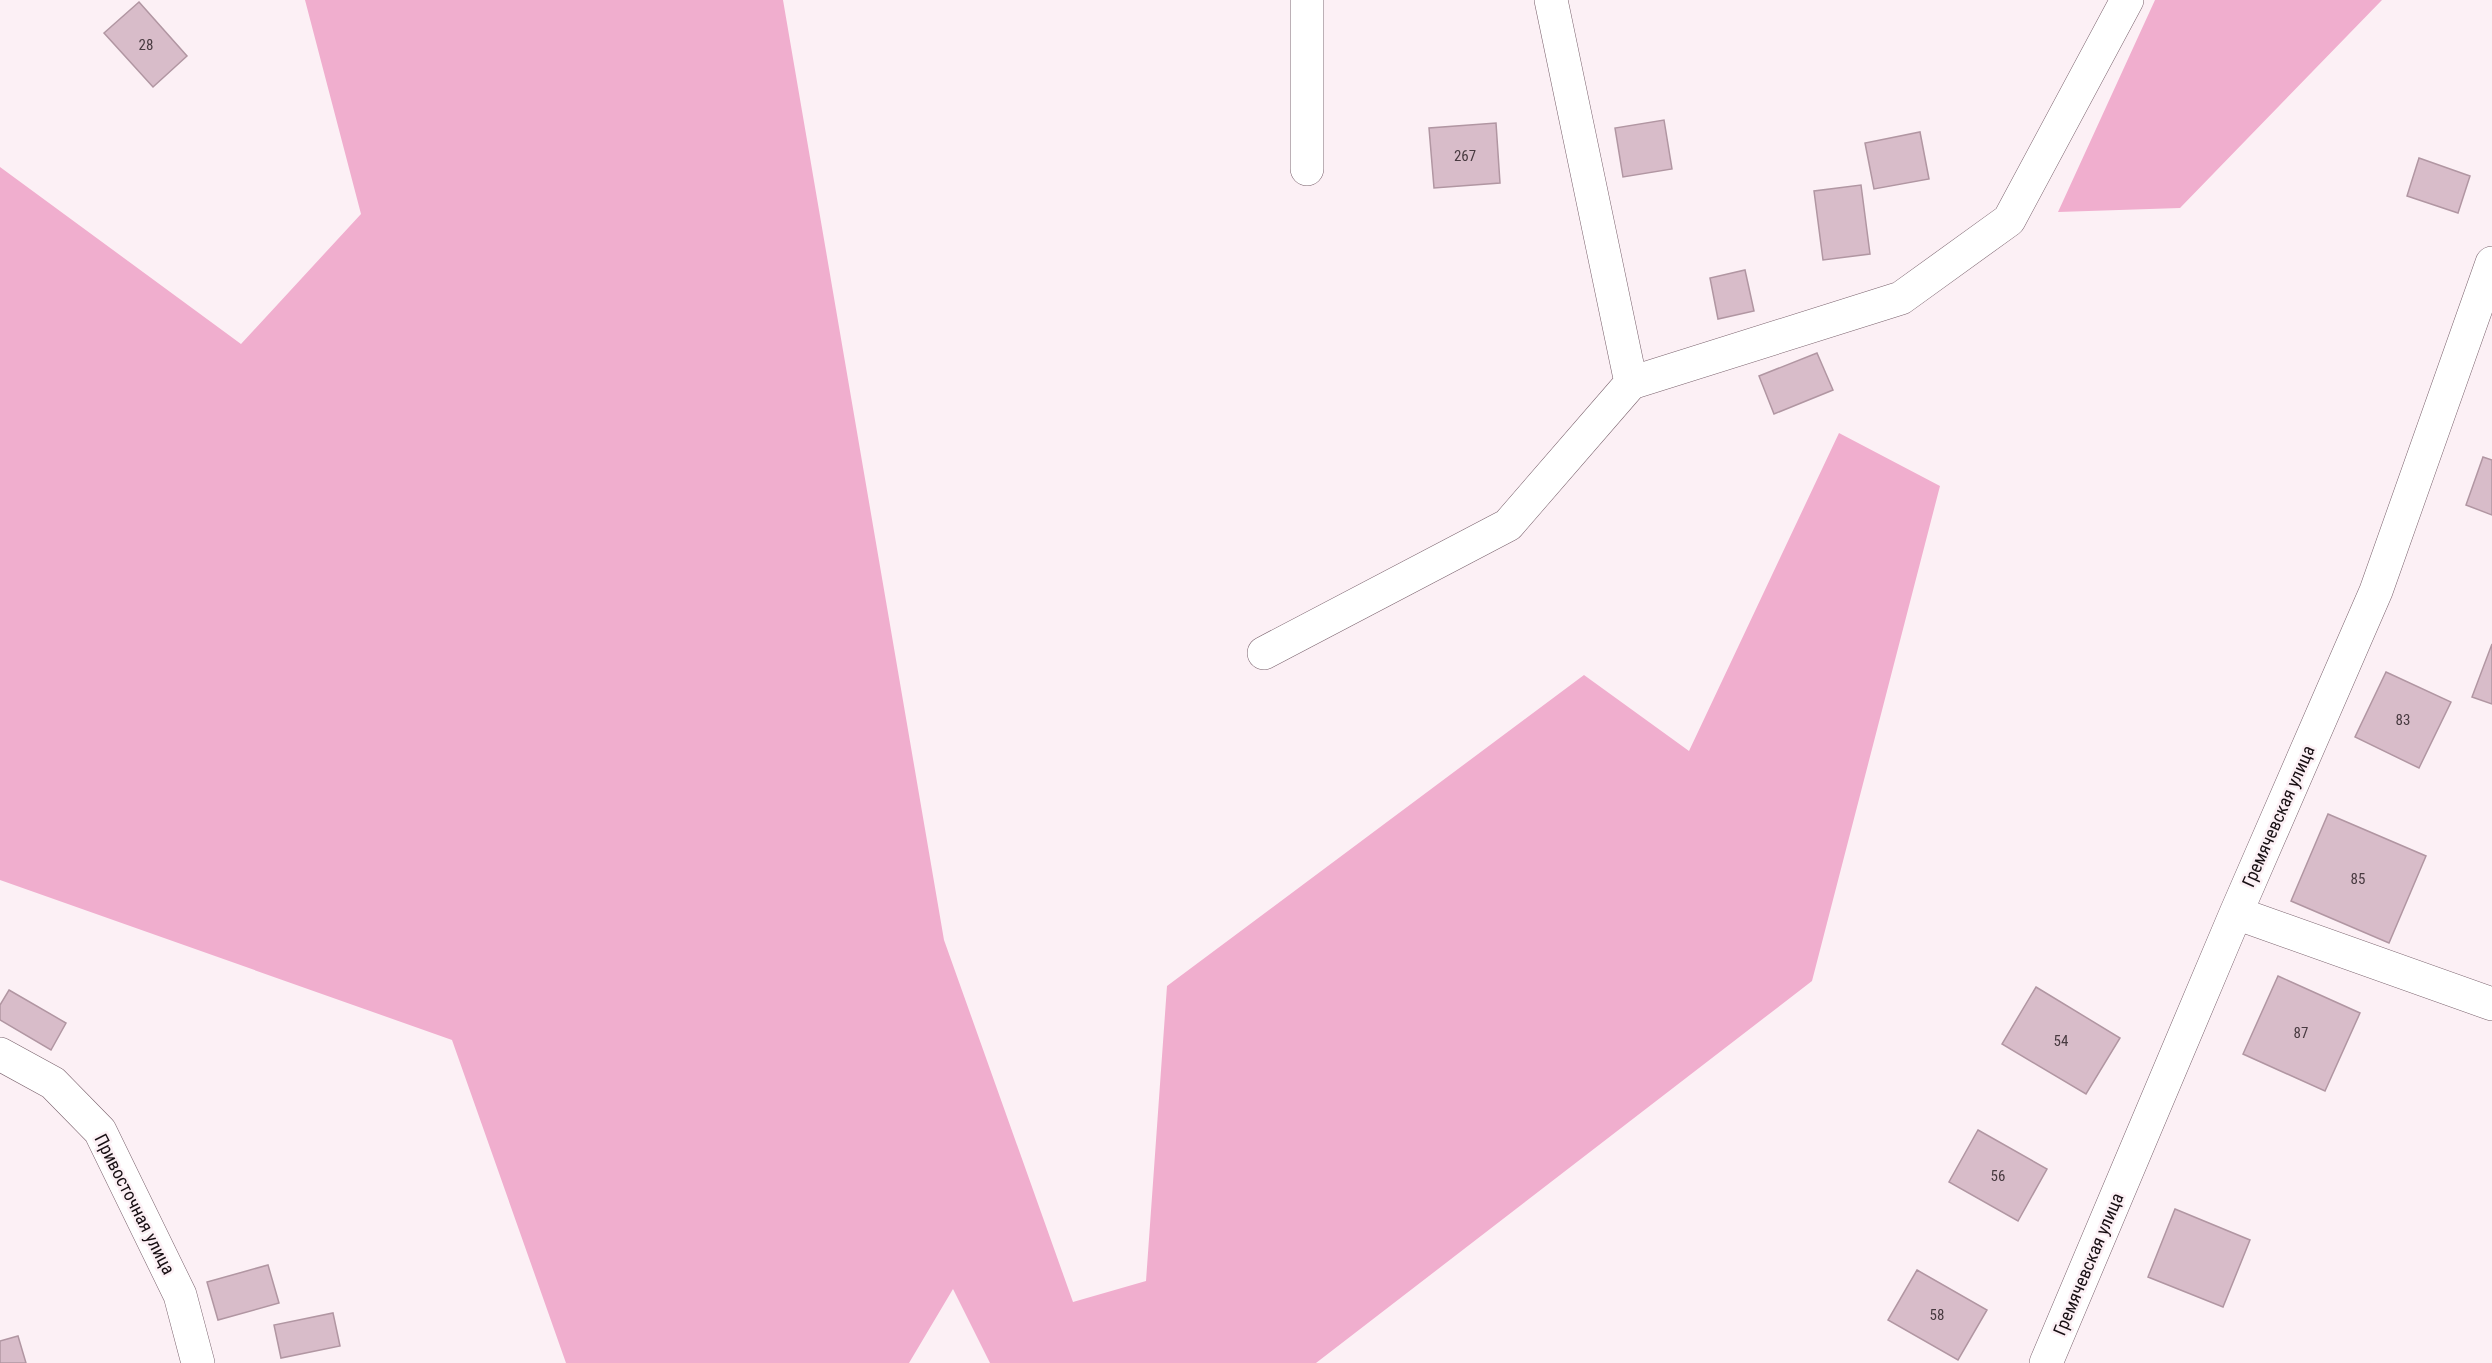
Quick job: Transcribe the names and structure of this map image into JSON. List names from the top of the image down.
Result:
{
  "streets": {
    "street": ["Гремячевская улица", "Привосточная улица"]
  },
  "house_numbers": [
    "28",
    "267",
    "83",
    "85",
    "87",
    "54",
    "56",
    "58"
  ]
}
